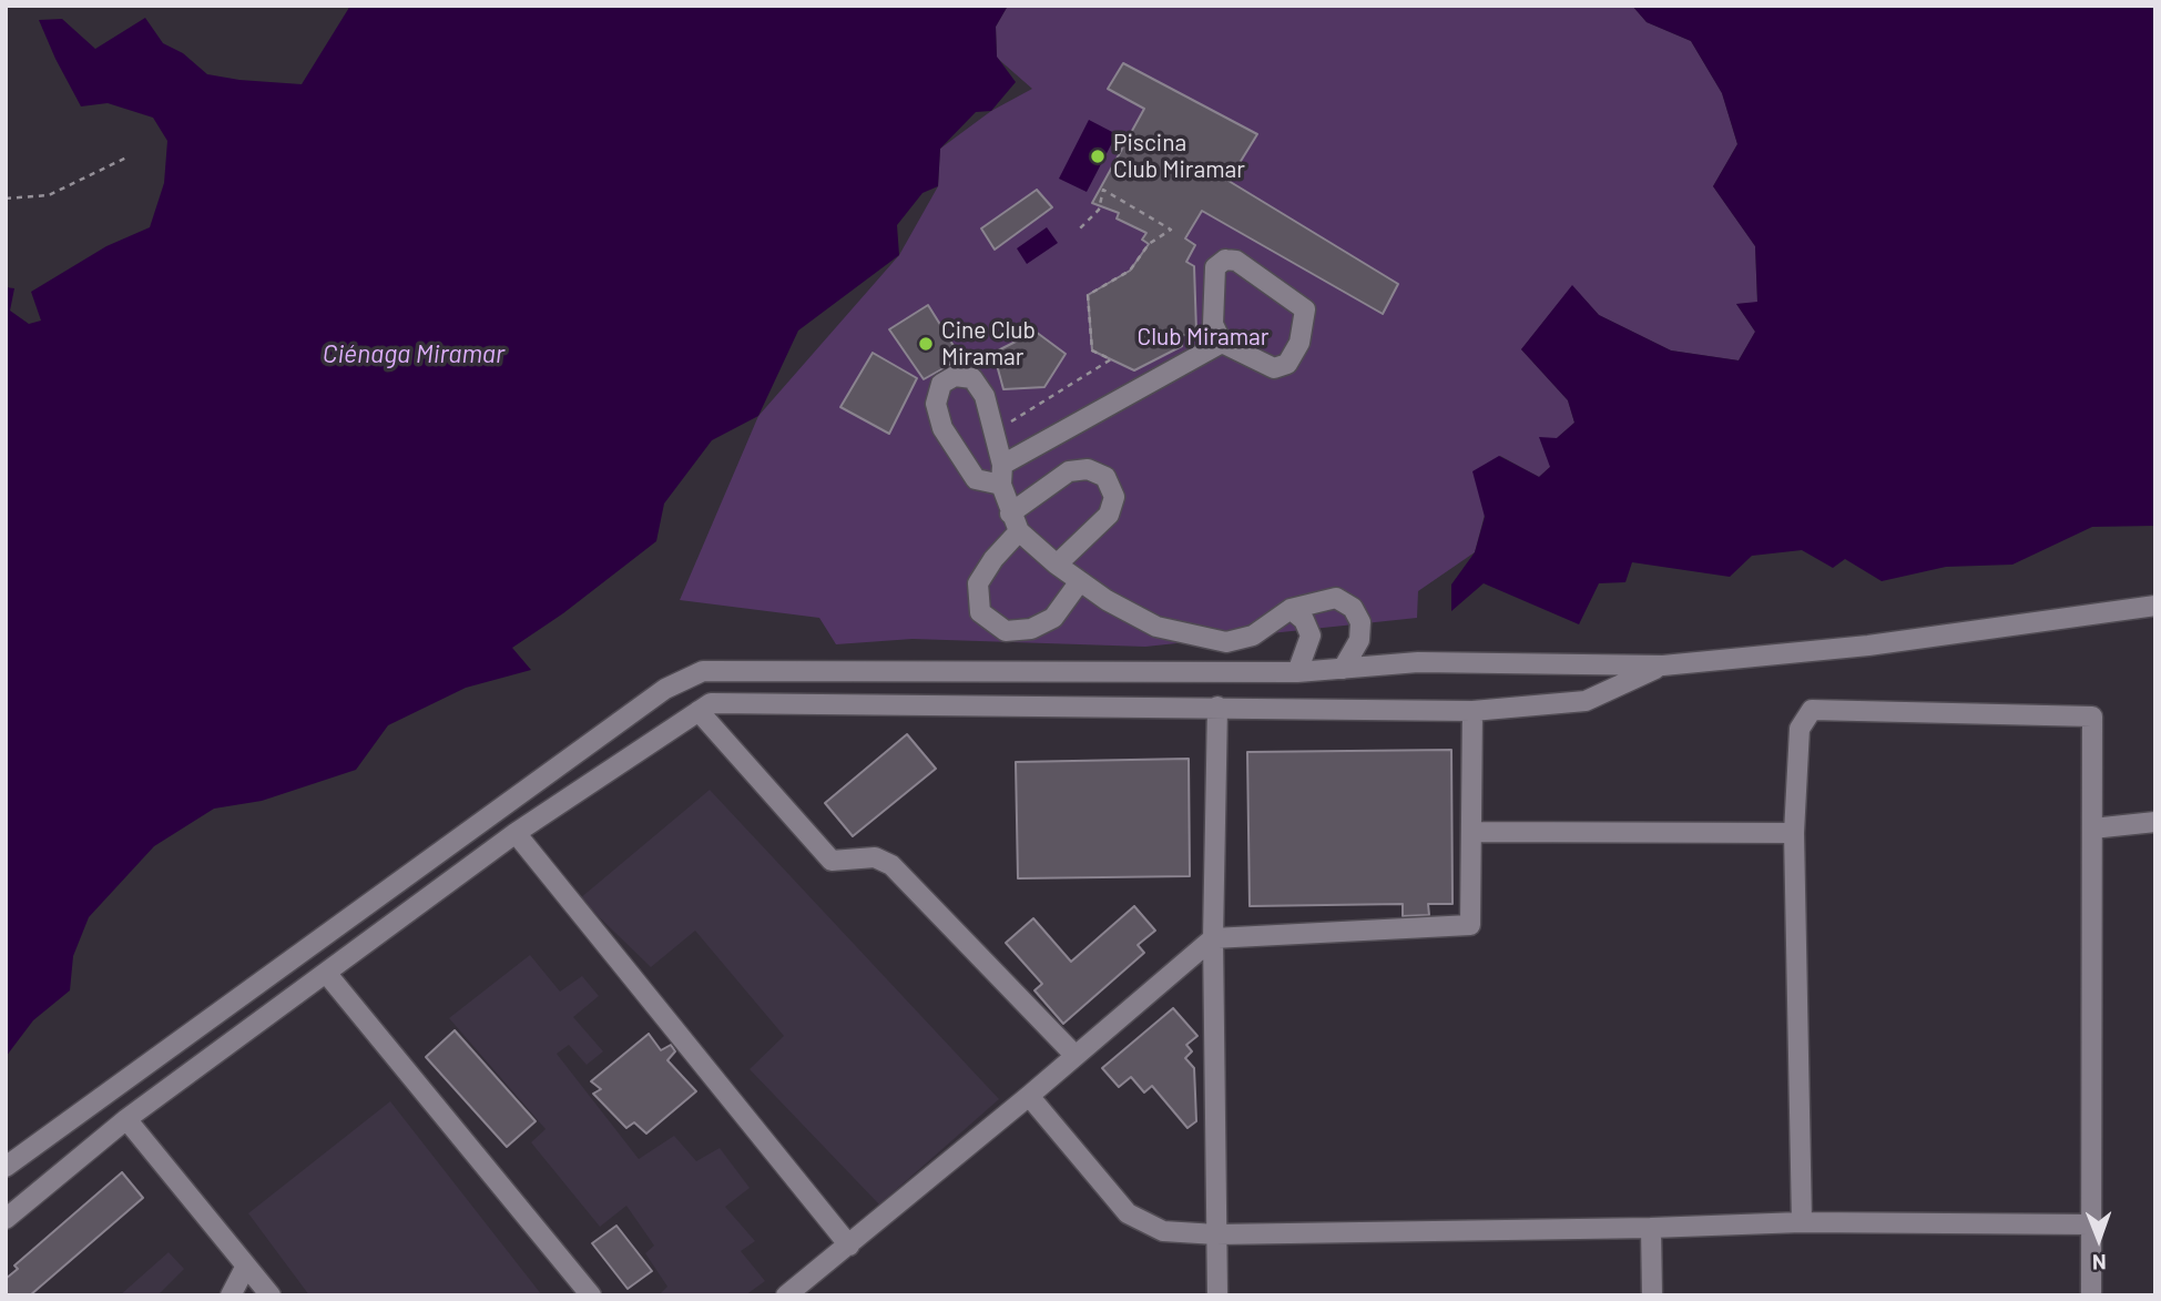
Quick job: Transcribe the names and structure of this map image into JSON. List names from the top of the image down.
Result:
{
  "water": ["Ciénaga Miramar"],
  "parks": ["Club Miramar"],
  "places": ["Piscina Club Miramar", "Cine Club Miramar"],
  "north": "bottom"
}
